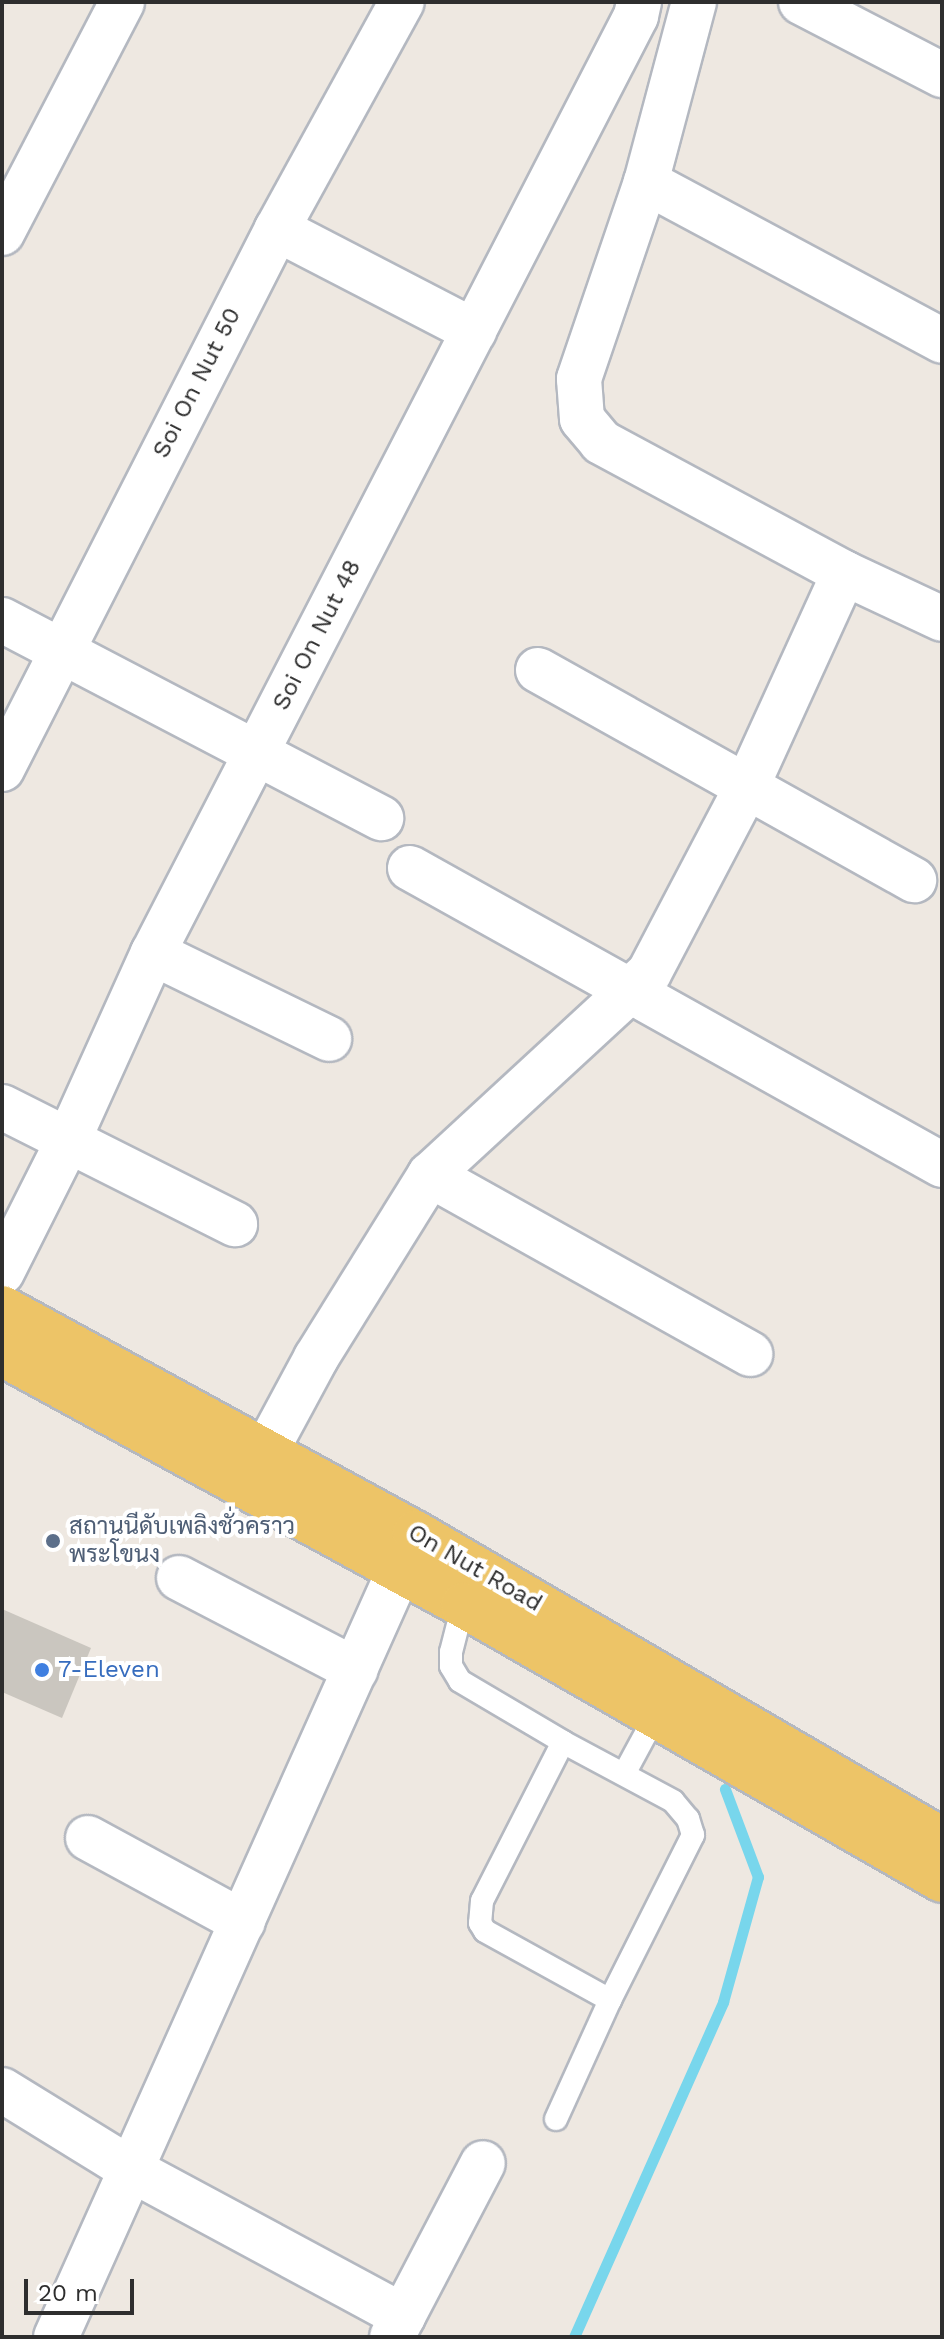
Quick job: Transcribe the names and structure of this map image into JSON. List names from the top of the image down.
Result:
{
  "streets": {
    "main road": ["On Nut Road"],
    "street": ["Soi On Nut 50", "Soi On Nut 48"]
  },
  "crossings": [
    ["Soi On Nut 48", "On Nut Road"]
  ],
  "places": ["สถานนีดับเพลิงชั่วคราว พระโขนง", "7-Eleven"],
  "scale_bar": "20 m"
}
